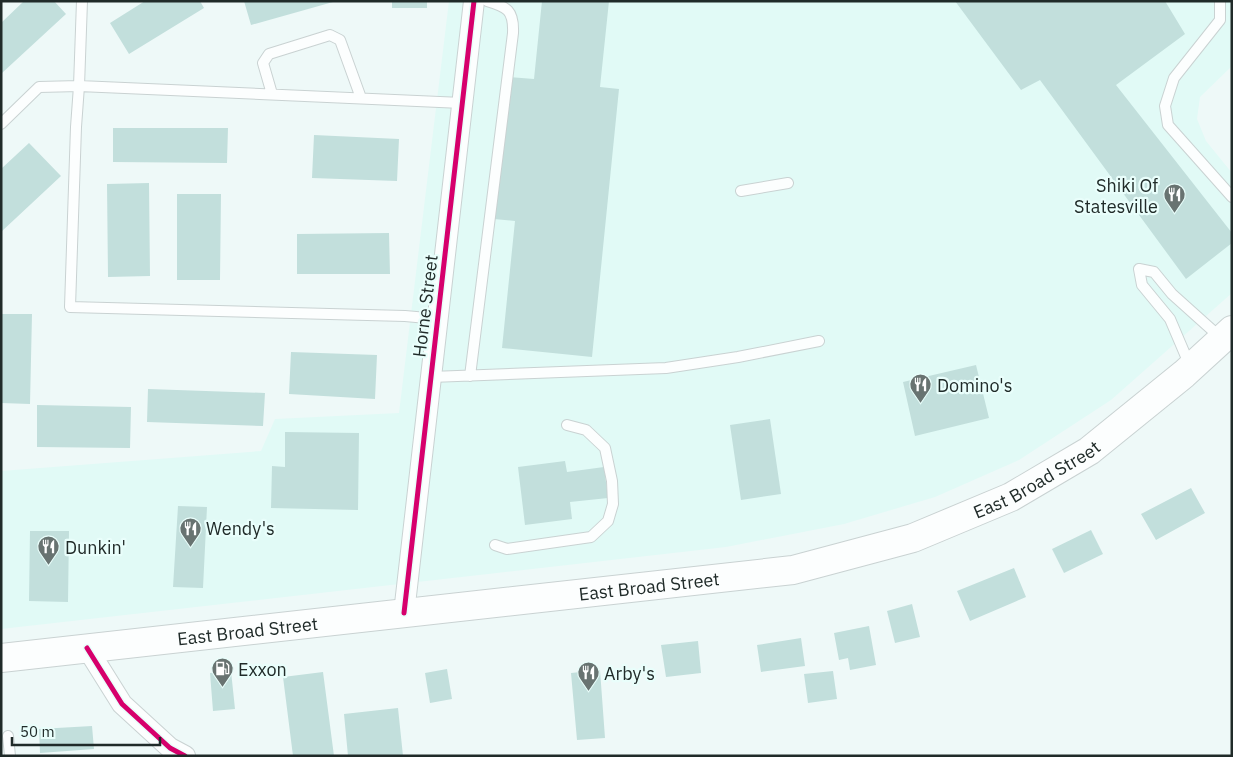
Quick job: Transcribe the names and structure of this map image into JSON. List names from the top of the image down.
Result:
{
  "streets": {
    "main road": ["East Broad Street"],
    "street": ["Horne Street"]
  },
  "crossings": [
    ["Horne Street", "East Broad Street"]
  ],
  "places": {
    "restaurant": [
      "Shiki Of Statesville",
      "Domino's",
      "Wendy's",
      "Dunkin'",
      "Arby's"
    ],
    "fuel station": ["Exxon"]
  },
  "scale_bar": "50 m"
}
